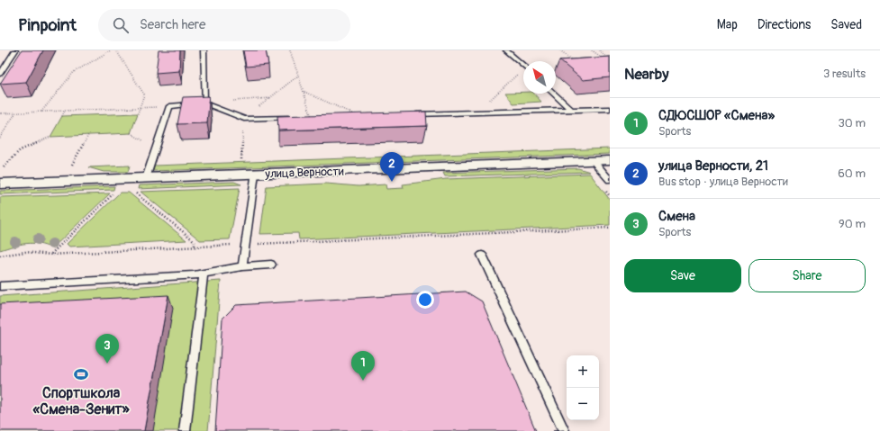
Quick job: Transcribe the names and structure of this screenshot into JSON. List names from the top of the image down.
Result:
{
  "streets": {
    "street": ["улица Верности"]
  },
  "places": {
    "sports": ["Спортшкола «Смена-Зенит»"]
  },
  "north": "top left",
  "page": {
    "header": "Pinpoint",
    "search": "Search here",
    "nav": ["Map", "Directions", "Saved"],
    "heading": ["Nearby", "3 results"],
    "list": [
      {
        "mark": "1",
        "name": "СДЮСШОР «Смена»",
        "note": "Sports",
        "value": "30 m"
      },
      {
        "mark": "2",
        "name": "улица Верности, 21",
        "note": "Bus stop · улица Верности",
        "value": "60 m"
      },
      {
        "mark": "3",
        "name": "Смена",
        "note": "Sports",
        "value": "90 m"
      }
    ],
    "pins": ["2", "3", "1"],
    "buttons": ["Save", "Share"],
    "map_buttons": ["+", "−"]
  }
}
